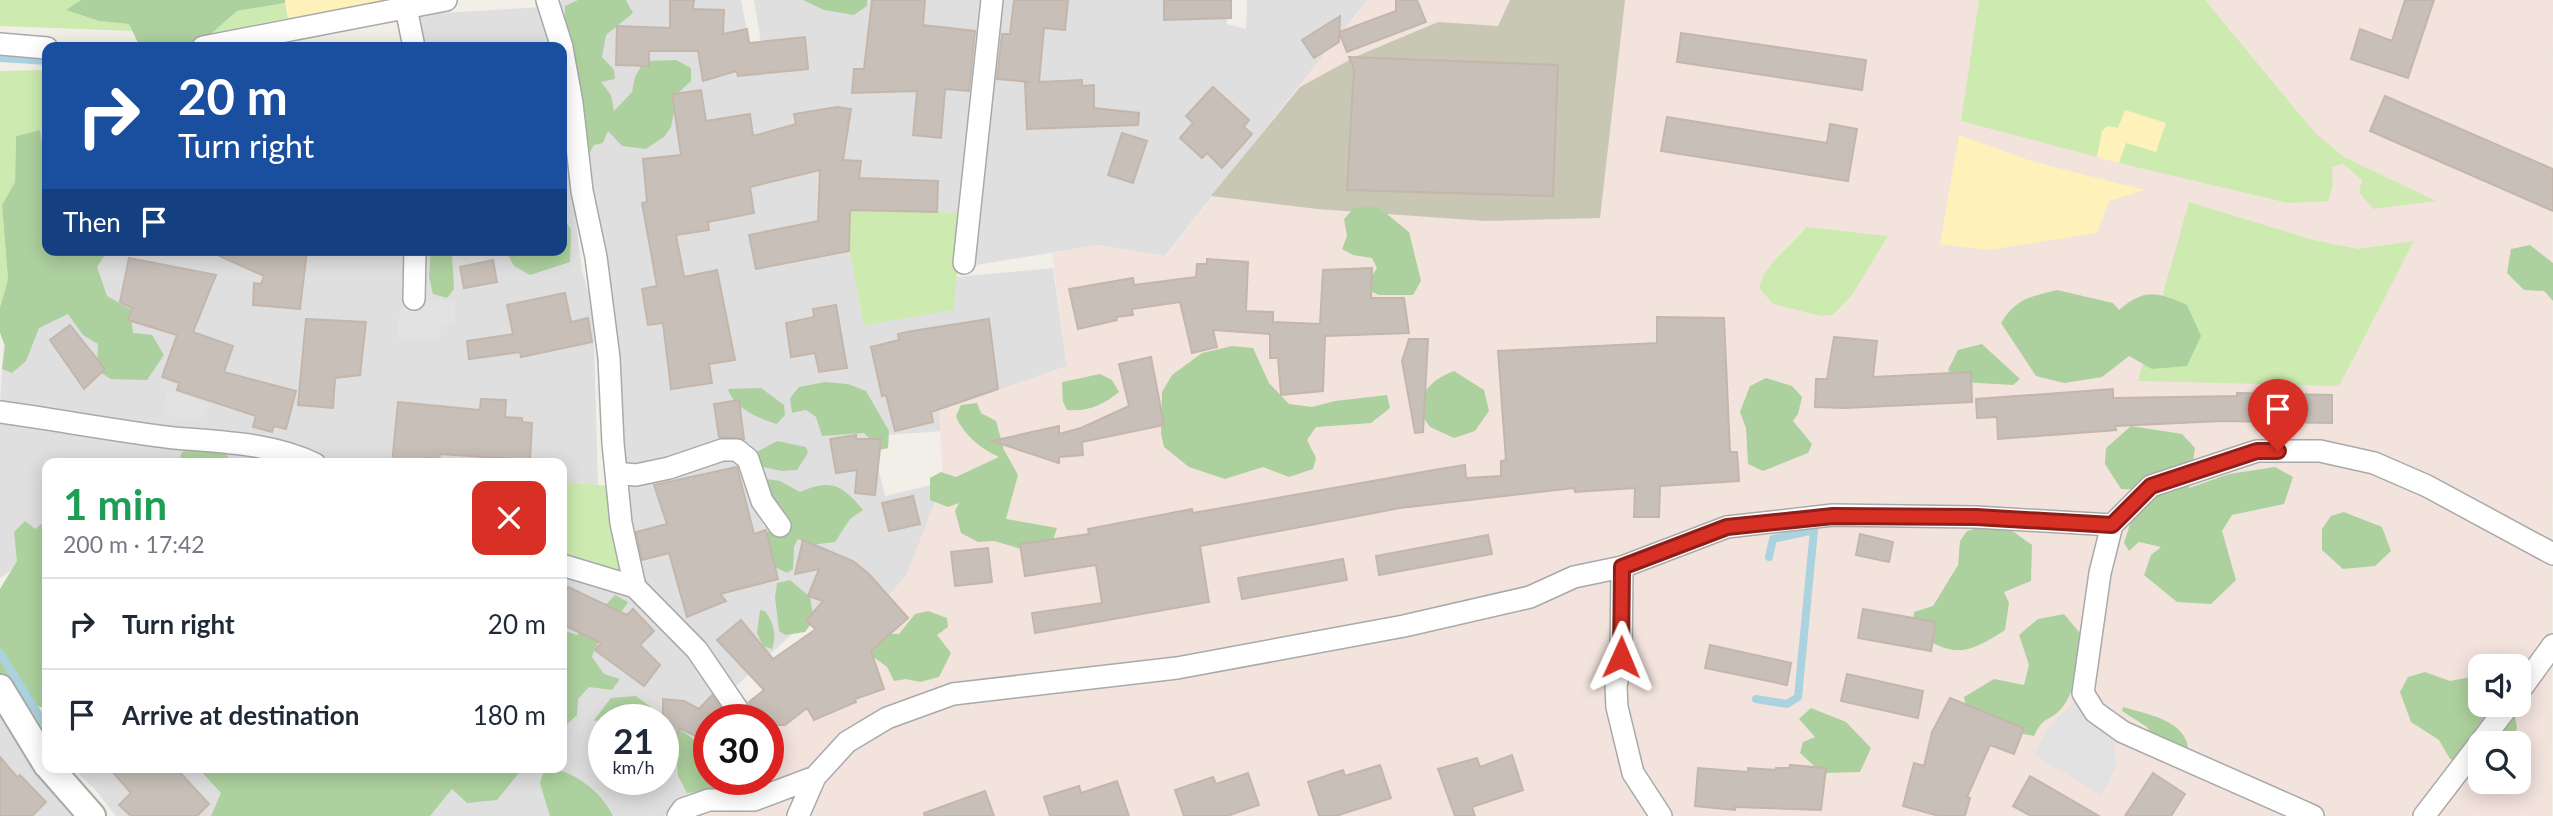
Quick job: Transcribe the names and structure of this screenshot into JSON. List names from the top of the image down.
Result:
{
  "page": {
    "turn": ["20 m", "Turn right"],
    "then": "Then",
    "heading": ["1 min", "200 m · 17:42"],
    "list": [
      {
        "name": "Turn right",
        "value": "20 m"
      },
      {
        "name": "Arrive at destination",
        "value": "180 m"
      }
    ],
    "speed": "21 km/h",
    "limit": "30"
  }
}
